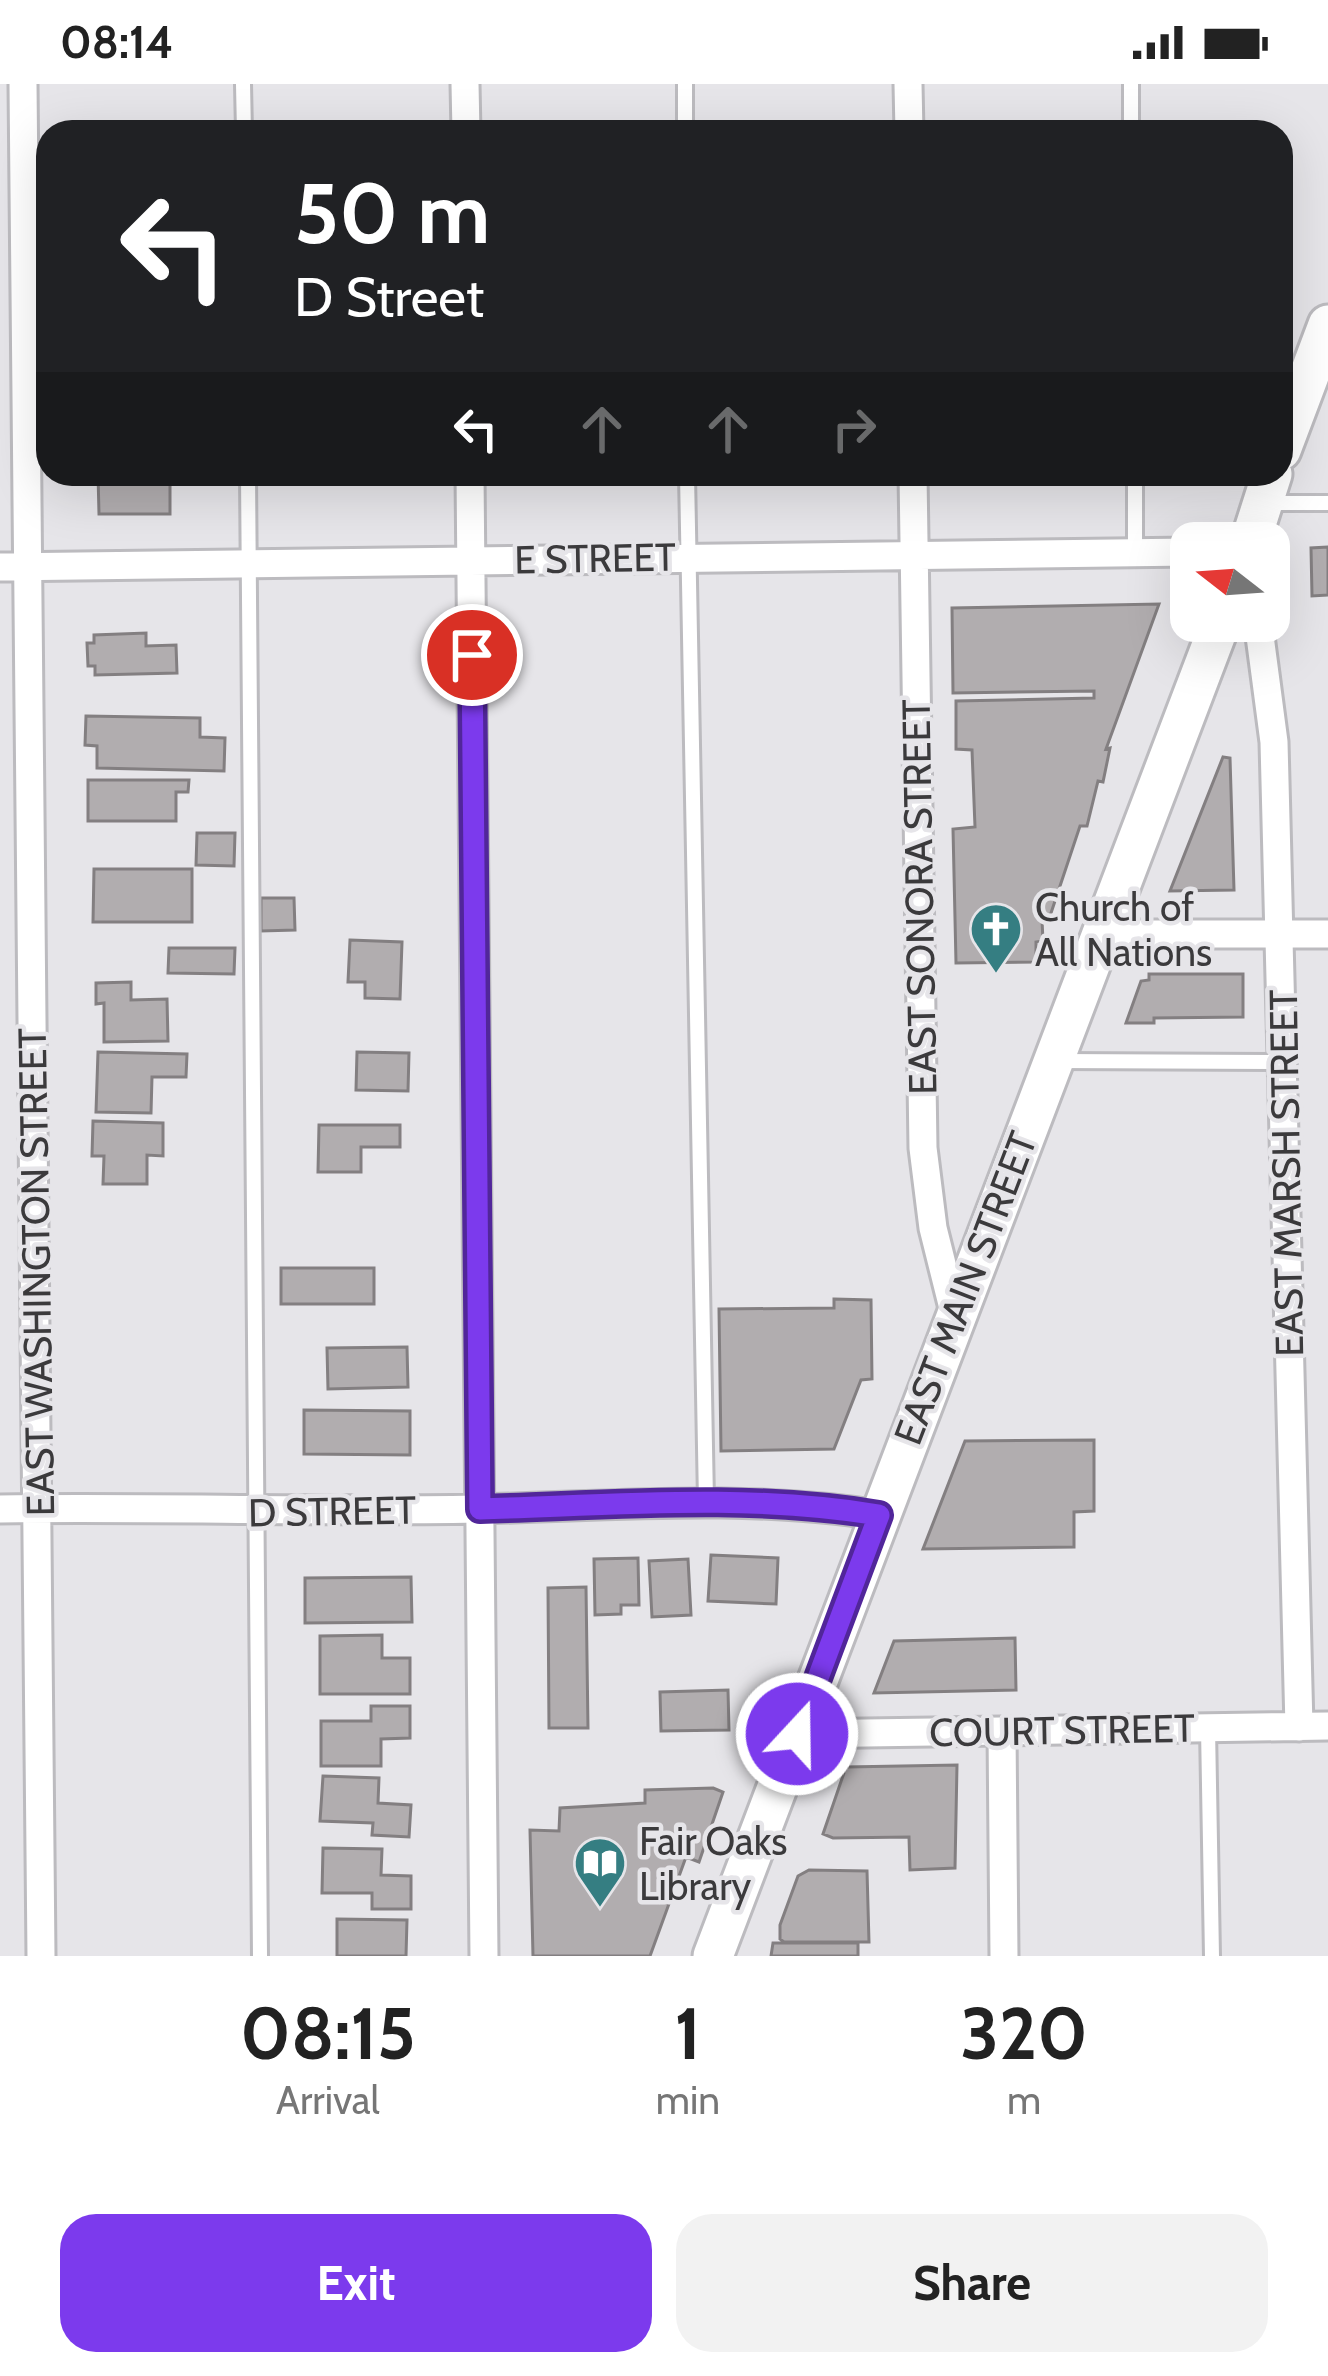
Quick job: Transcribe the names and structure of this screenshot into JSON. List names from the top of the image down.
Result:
{
  "streets": {
    "main road": ["EAST MAIN STREET"],
    "street": [
      "E STREET",
      "EAST SONORA STREET",
      "EAST MARSH STREET",
      "EAST WASHINGTON STREET",
      "D STREET",
      "COURT STREET"
    ]
  },
  "crossings": [
    ["E STREET", "EAST SONORA STREET"],
    ["E STREET", "EAST WASHINGTON STREET"],
    ["EAST SONORA STREET", "EAST MAIN STREET"],
    ["EAST MARSH STREET", "COURT STREET"],
    ["EAST WASHINGTON STREET", "D STREET"],
    ["EAST MAIN STREET", "D STREET"],
    ["EAST MAIN STREET", "COURT STREET"]
  ],
  "places": {
    "church": ["Church of All Nations"],
    "library": ["Fair Oaks Library"]
  },
  "north": "left",
  "page": {
    "status": "08:14",
    "turn": ["50 m", "D Street"],
    "eta": [
      "08:15",
      "Arrival",
      "1",
      "min",
      "320",
      "m"
    ],
    "buttons": ["Exit", "Share"]
  }
}
